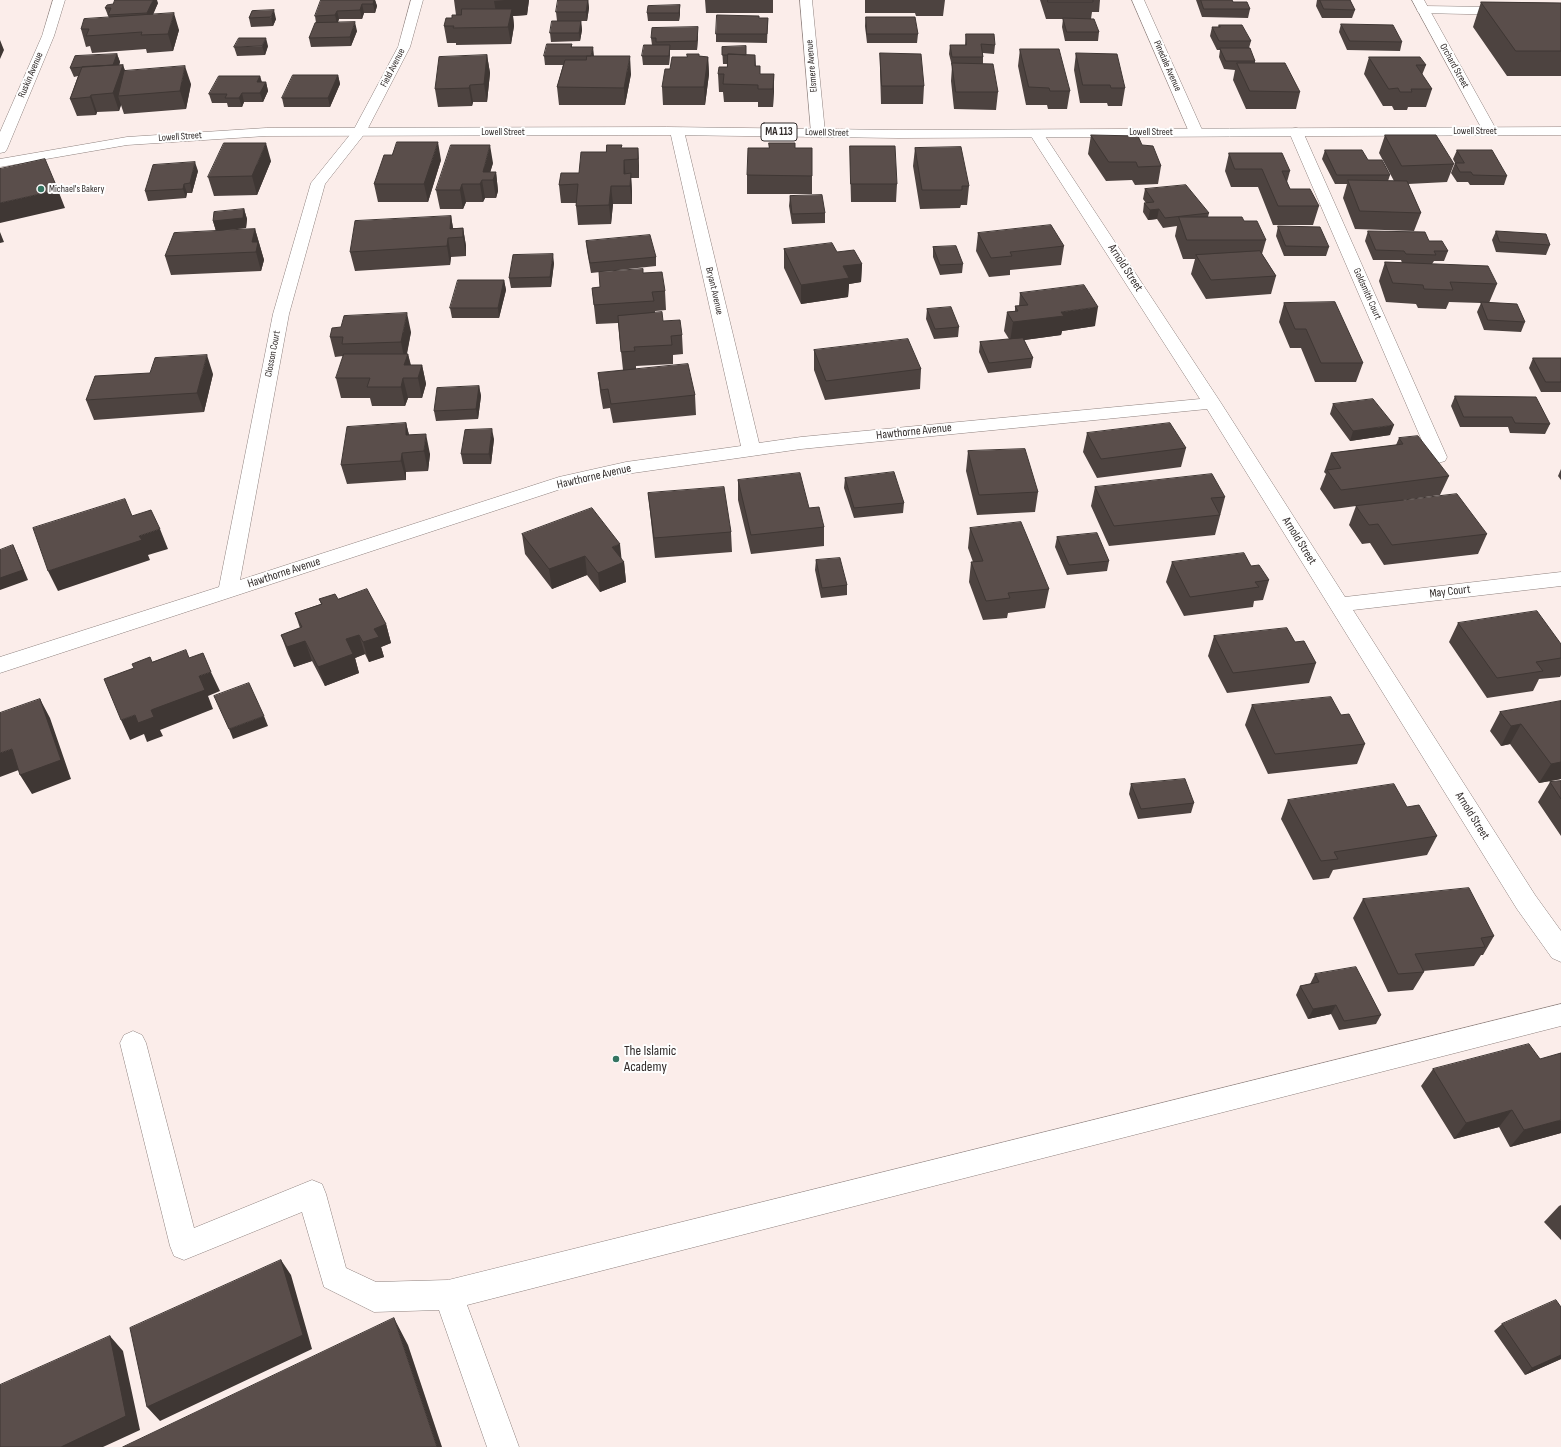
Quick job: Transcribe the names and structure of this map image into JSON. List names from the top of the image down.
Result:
{
  "streets": {
    "street": [
      "Elsmere Avenue",
      "Pinedale Avenue",
      "Orchard Street",
      "Field Avenue",
      "Ruskin Avenue",
      "Lowell Street",
      "MA 113",
      "Arnold Street",
      "Bryant Avenue",
      "Goldsmith Court",
      "Closson Court",
      "Hawthorne Avenue",
      "May Court"
    ]
  },
  "crossings": [
    ["Elsmere Avenue", "Lowell Street"],
    ["Pinedale Avenue", "Lowell Street"],
    ["Orchard Street", "Lowell Street"],
    ["Field Avenue", "Lowell Street"],
    ["Field Avenue", "Closson Court"],
    ["Lowell Street", "Arnold Street"],
    ["Lowell Street", "Bryant Avenue"],
    ["Lowell Street", "Goldsmith Court"],
    ["Lowell Street", "Closson Court"],
    ["Arnold Street", "Hawthorne Avenue"],
    ["Arnold Street", "May Court"],
    ["Bryant Avenue", "Hawthorne Avenue"],
    ["Closson Court", "Hawthorne Avenue"]
  ],
  "places": ["Michael's Bakery", "The Islamic Academy"]
}
